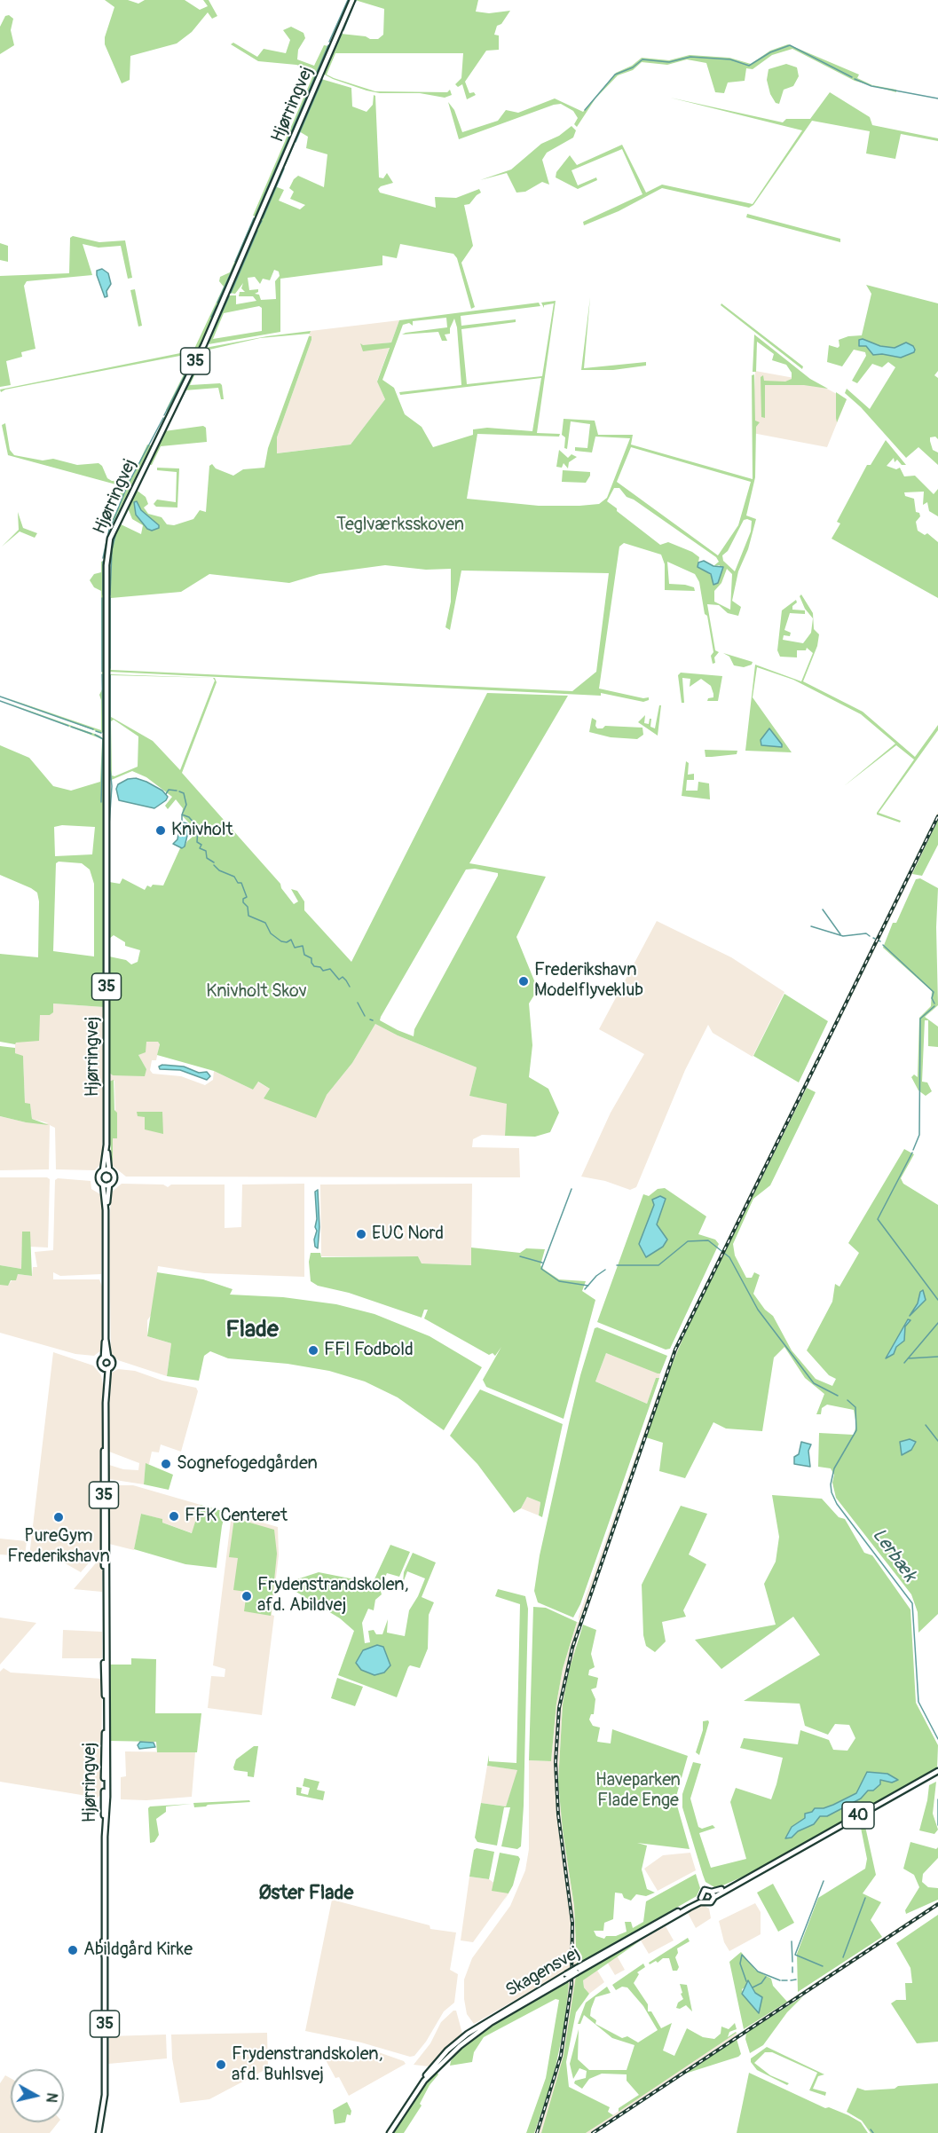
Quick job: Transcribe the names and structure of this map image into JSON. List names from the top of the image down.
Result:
{
  "streets": {
    "main road": [
      "Hjørringvej",
      "35",
      "40",
      "Skagensvej"
    ]
  },
  "crossings": [
    ["Hjørringvej", "35"],
    ["40", "Skagensvej"]
  ],
  "districts": ["Flade", "Øster Flade"],
  "water": ["Lerbæk"],
  "parks": ["Teglværksskoven", "Knivholt Skov", "Haveparken Flade Enge"],
  "places": [
    "Knivholt",
    "Frederikshavn Modelflyveklub",
    "EUC Nord",
    "FFI Fodbold",
    "Sognefogedgården",
    "FFK Centeret",
    "PureGym Frederikshavn",
    "Frydenstrandskolen, afd. Abildvej",
    "Abildgård Kirke",
    "Frydenstrandskolen, afd. Buhlsvej"
  ],
  "north": "right"
}
